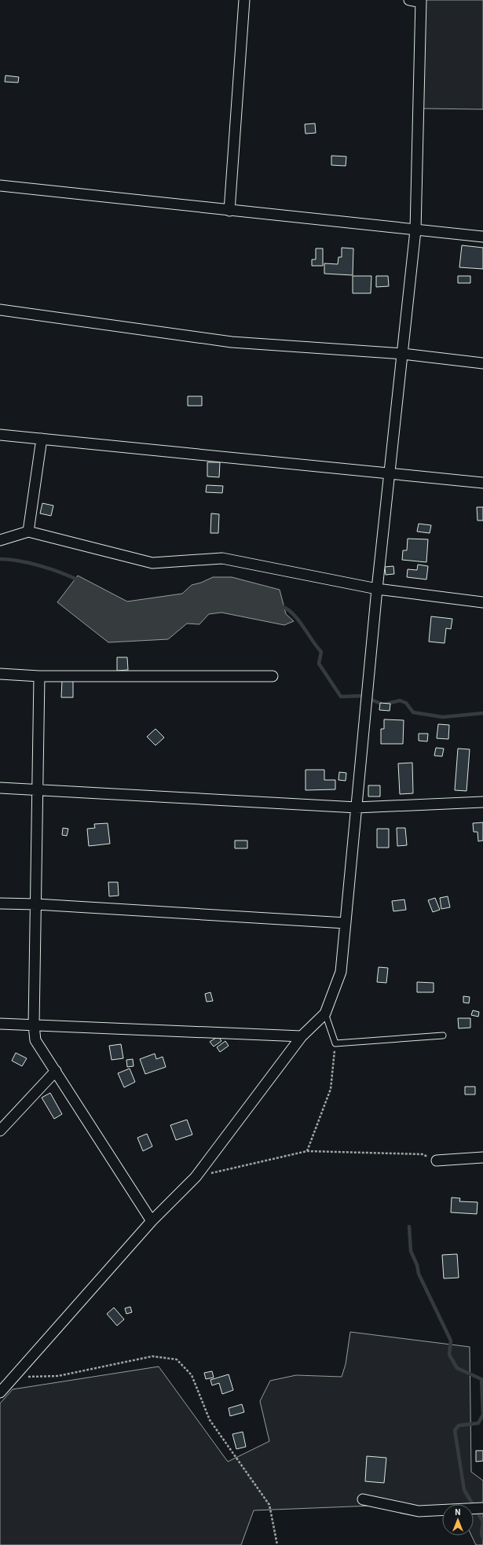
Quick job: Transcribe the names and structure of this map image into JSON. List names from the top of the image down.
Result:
{
  "north": "top"
}
